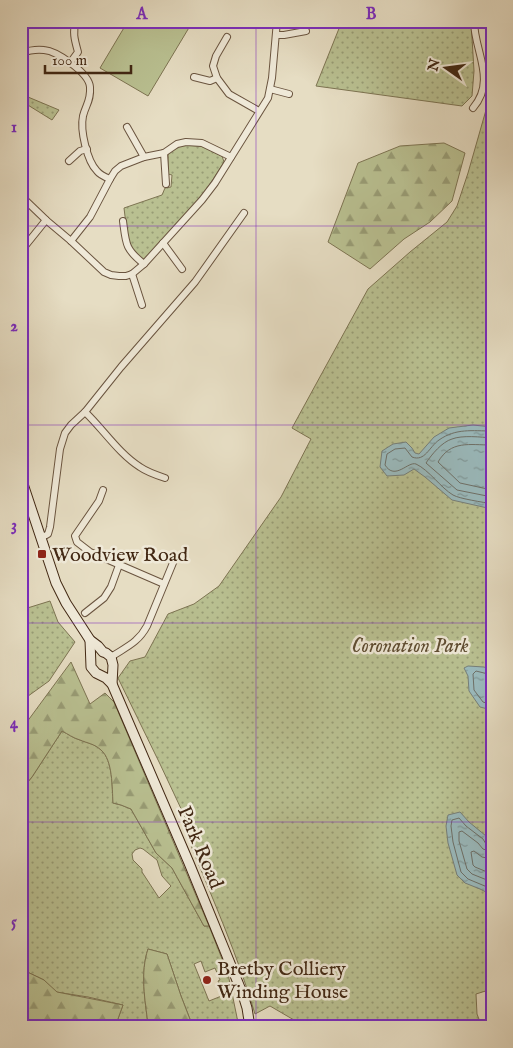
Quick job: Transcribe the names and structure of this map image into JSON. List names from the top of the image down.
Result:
{
  "streets": {
    "main road": ["Park Road"]
  },
  "parks": ["Coronation Park"],
  "places": {
    "transit": ["Woodview Road"],
    "other": ["Bretby Colliery Winding House"]
  },
  "scale_bar": "100 m",
  "north": "left",
  "grid": {
    "columns": ["A", "B"],
    "rows": [
      "1",
      "2",
      "3",
      "4",
      "5"
    ]
  }
}
